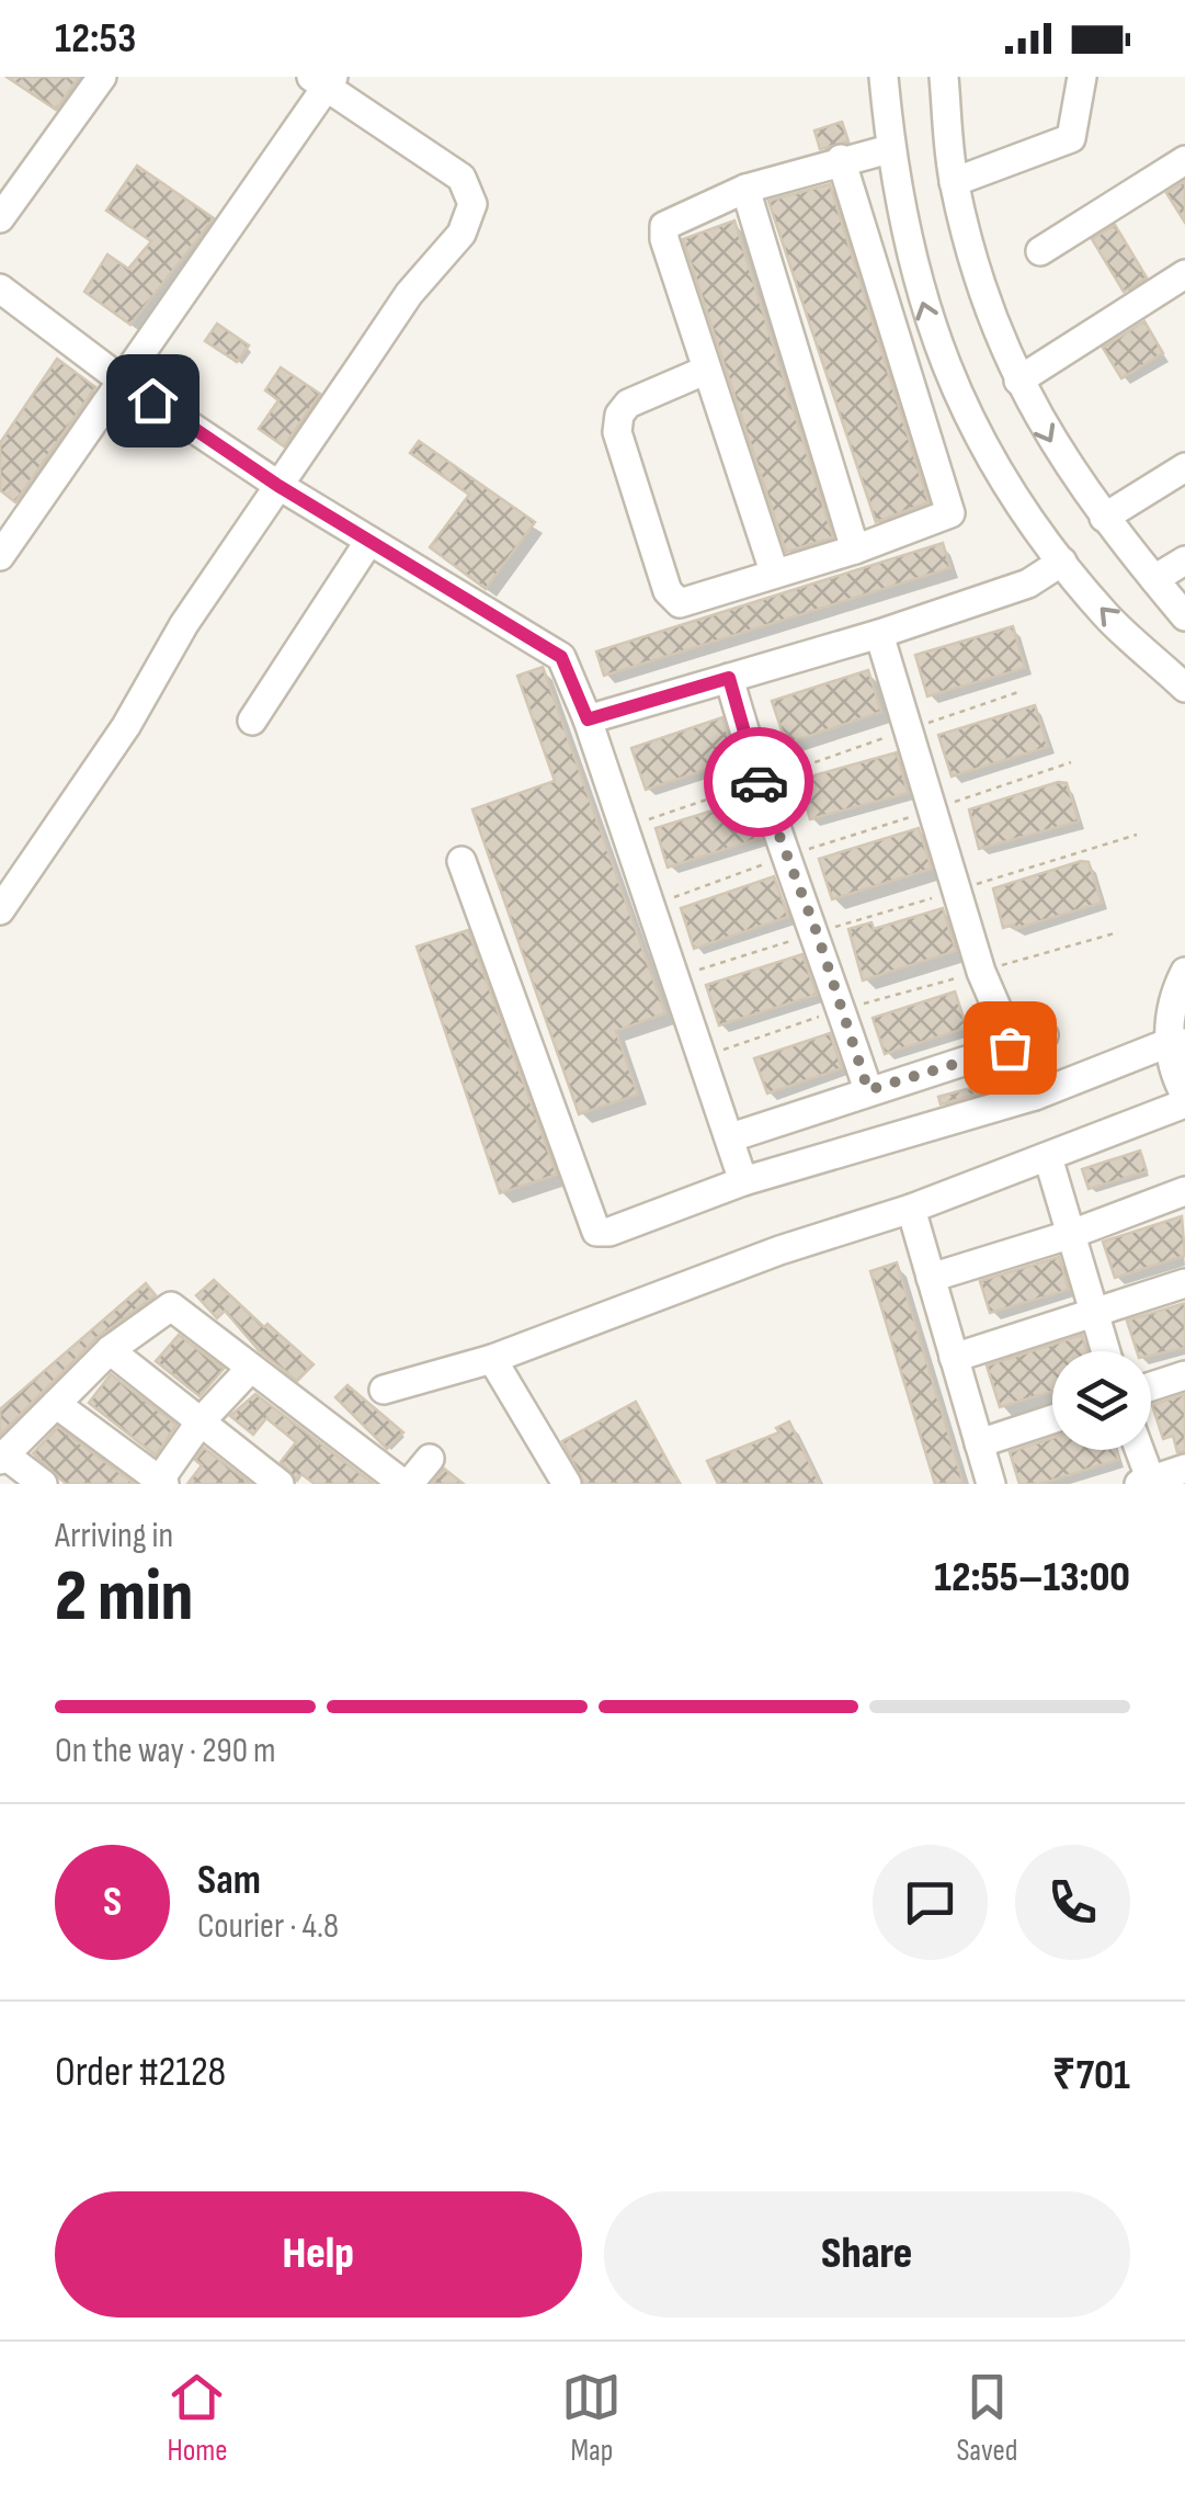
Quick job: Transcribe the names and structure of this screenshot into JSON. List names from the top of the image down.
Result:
{
  "page": {
    "status": "12:53",
    "heading": ["2 min", "Arriving in", "12:55–13:00"],
    "panel": [
      "Sam",
      "Courier · 4.8",
      "Order #2128",
      "₹701"
    ],
    "bar": "On the way · 290 m",
    "round": "S",
    "buttons": ["Help", "Share"],
    "tabs": ["Home", "Map", "Saved"]
  }
}
